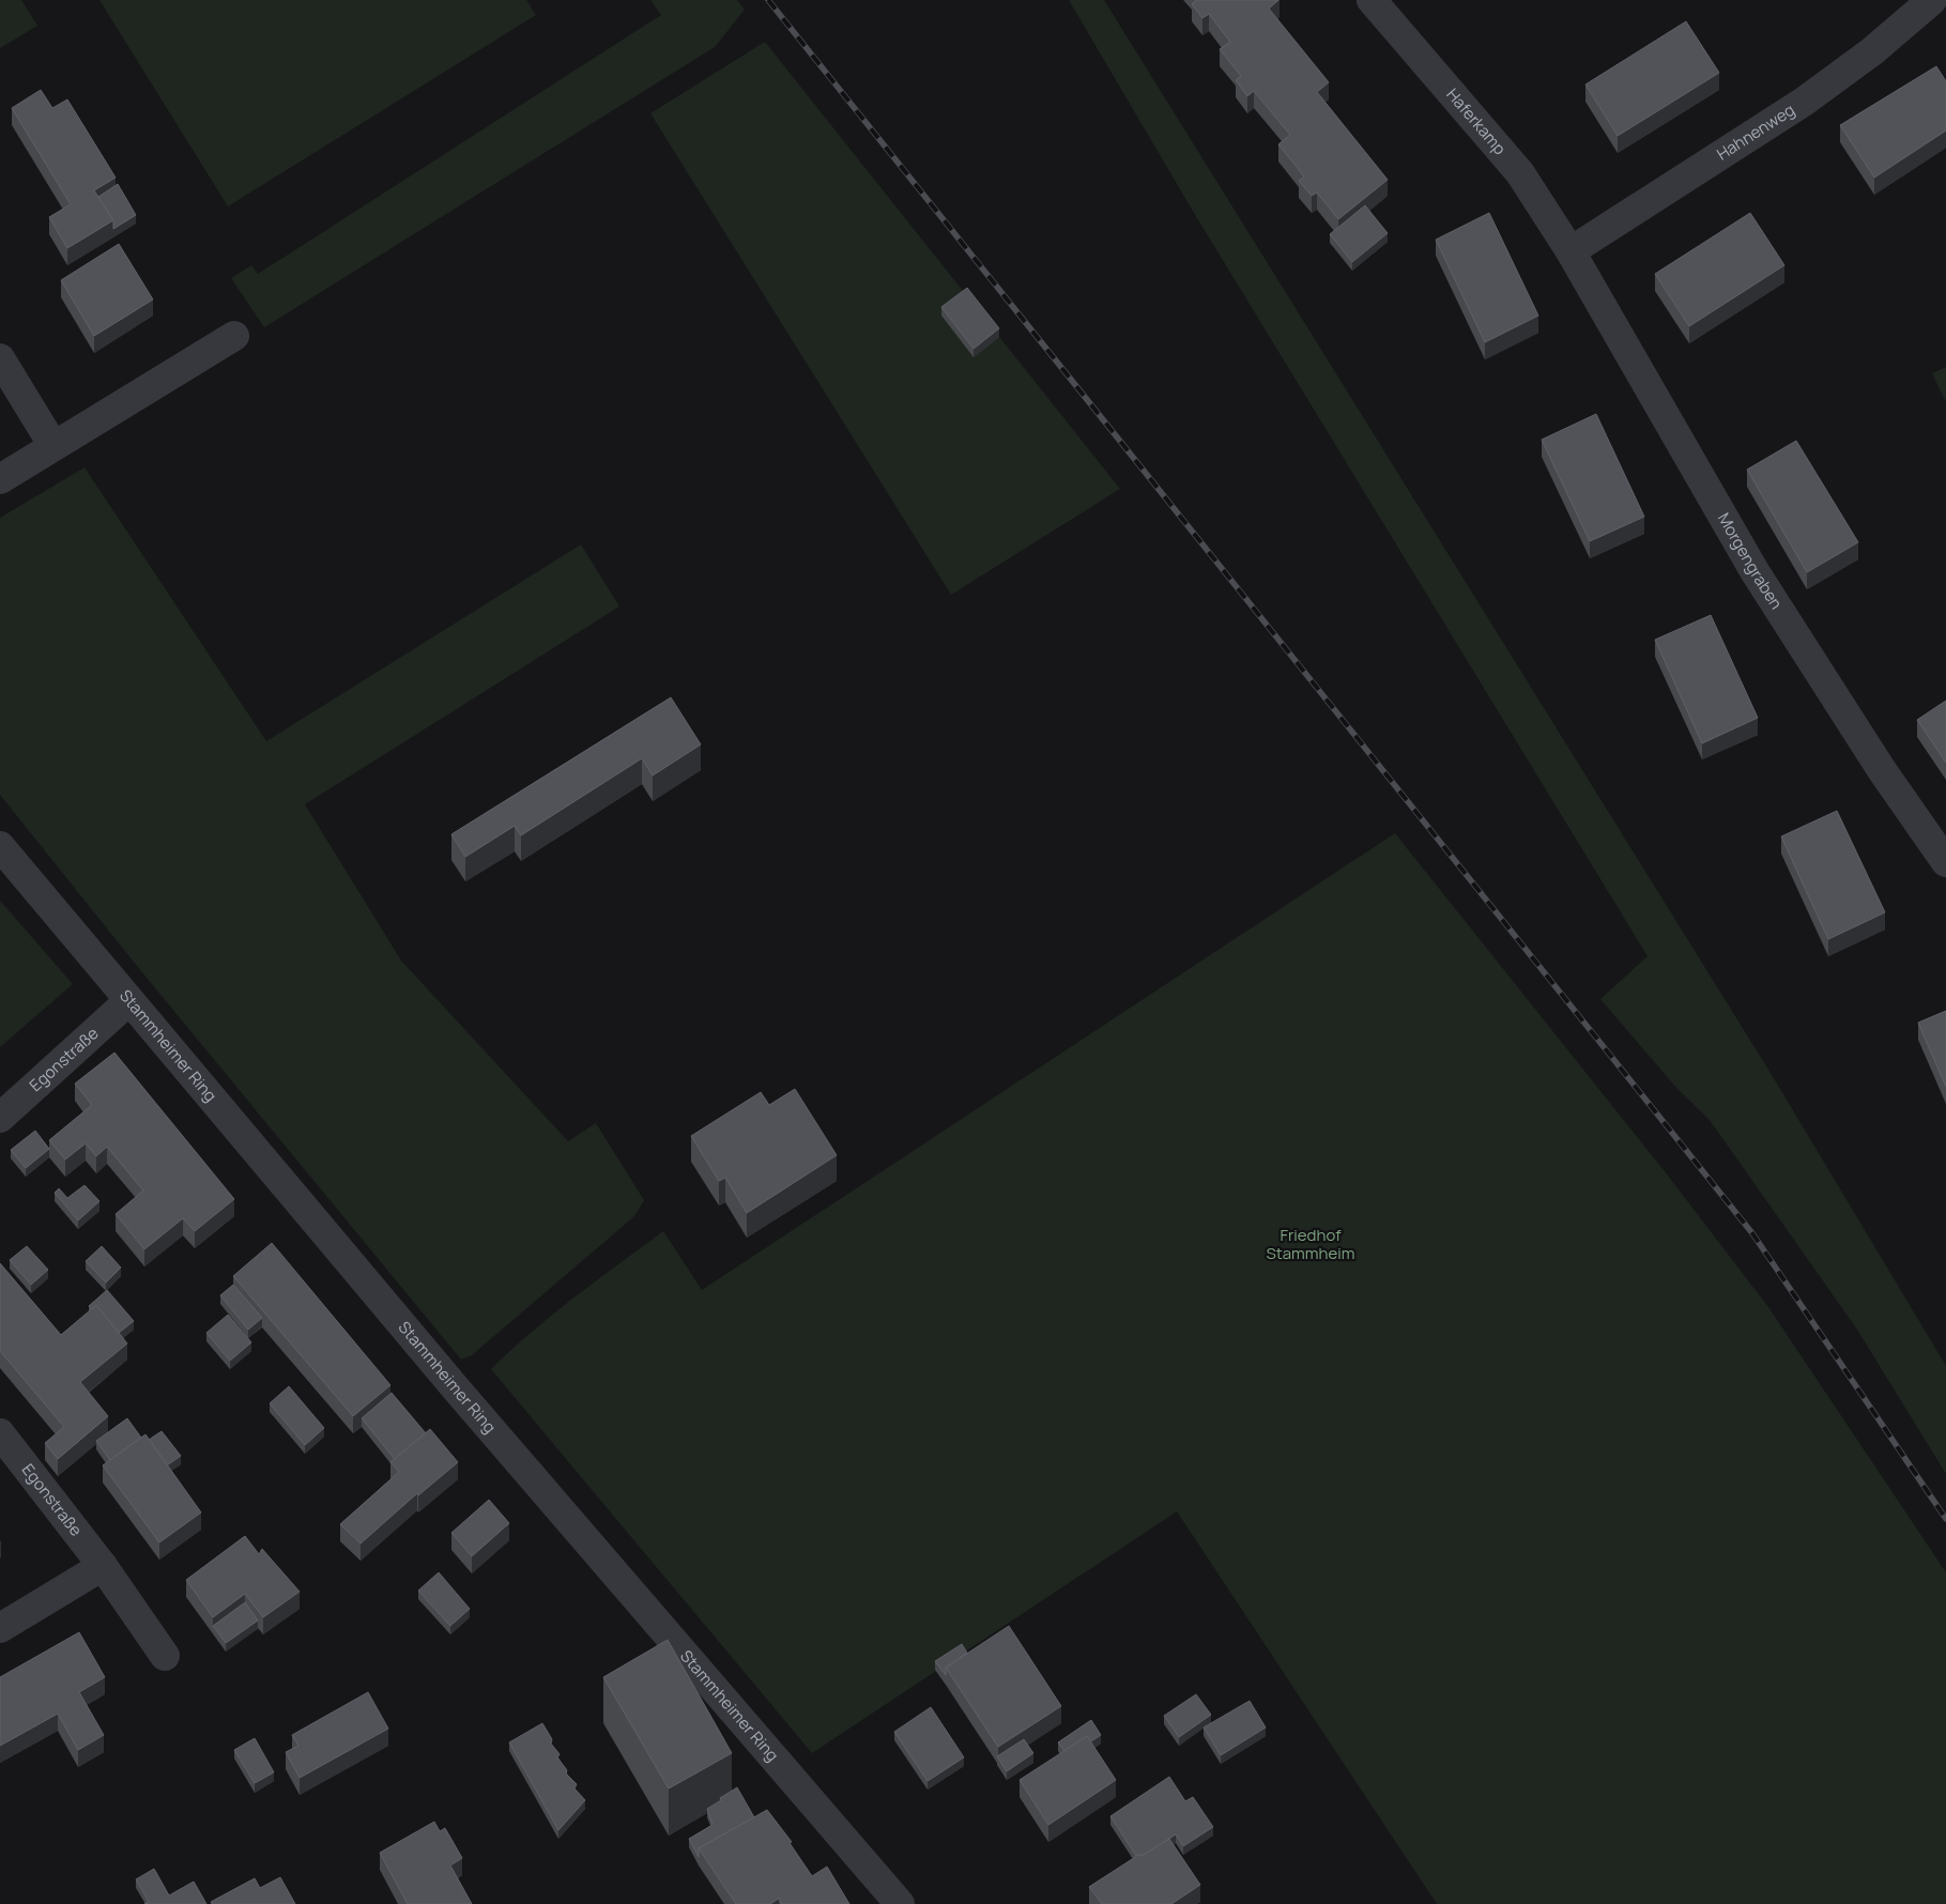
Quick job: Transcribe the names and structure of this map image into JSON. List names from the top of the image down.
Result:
{
  "streets": {
    "street": [
      "Haferkamp",
      "Hahnenweg",
      "Morgengraben",
      "Stammheimer Ring",
      "Egonstraße"
    ]
  },
  "crossings": [
    ["Haferkamp", "Hahnenweg"],
    ["Haferkamp", "Morgengraben"],
    ["Hahnenweg", "Morgengraben"],
    ["Stammheimer Ring", "Egonstraße"]
  ],
  "parks": ["Friedhof Stammheim"]
}
